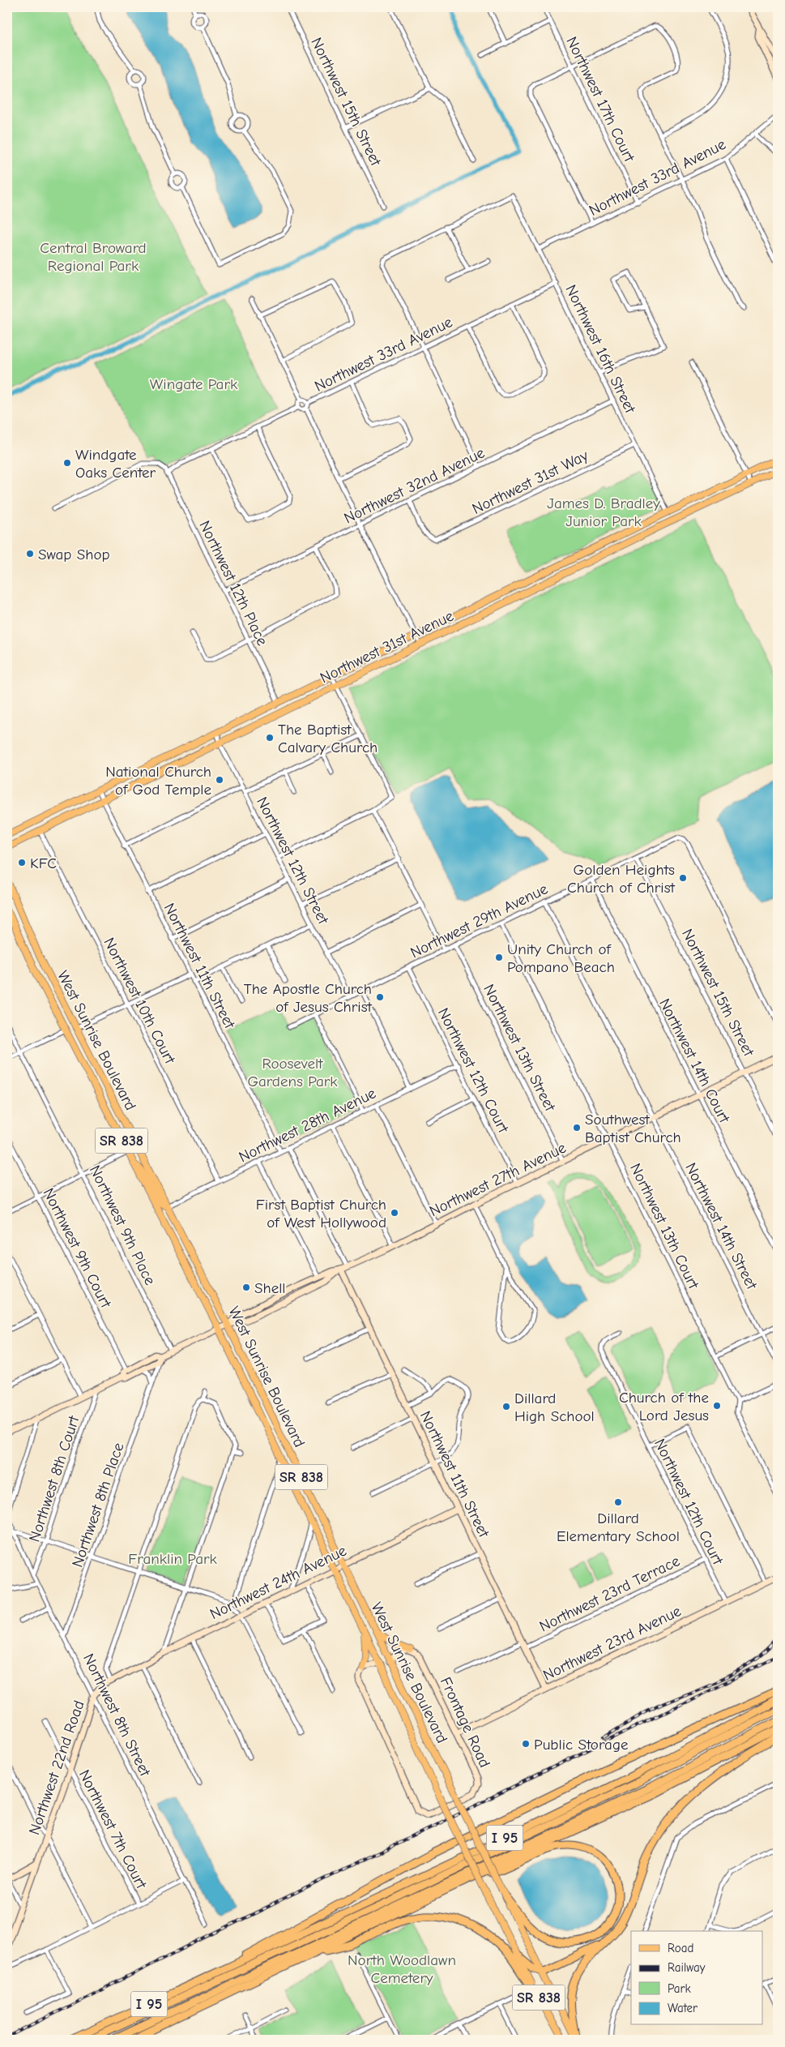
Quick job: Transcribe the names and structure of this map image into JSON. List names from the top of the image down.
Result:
{
  "streets": {
    "highway": ["I 95"],
    "main road": ["Northwest 31st Avenue", "West Sunrise Boulevard", "SR 838"],
    "street": [
      "Northwest 17th Court",
      "Northwest 15th Street",
      "Northwest 33rd Avenue",
      "Northwest 16th Street",
      "Northwest 31st Way",
      "Northwest 32nd Avenue",
      "Northwest 12th Place",
      "Northwest 12th Street",
      "Northwest 29th Avenue",
      "Northwest 11th Street",
      "Northwest 10th Court",
      "Northwest 13th Street",
      "Northwest 14th Court",
      "Northwest 12th Court",
      "Northwest 28th Avenue",
      "Northwest 27th Avenue",
      "Northwest 9th Place",
      "Northwest 13th Court",
      "Northwest 14th Street",
      "Northwest 9th Court",
      "Northwest 8th Court",
      "Northwest 8th Place",
      "Northwest 24th Avenue",
      "Northwest 23rd Terrace",
      "Northwest 23rd Avenue",
      "Northwest 8th Street",
      "Frontage Road",
      "Northwest 22nd Road",
      "Northwest 7th Court"
    ]
  },
  "crossings": [
    ["Northwest 17th Court", "Northwest 33rd Avenue"],
    ["Northwest 15th Street", "Northwest 29th Avenue"],
    ["Northwest 15th Street", "Northwest 27th Avenue"],
    ["Northwest 33rd Avenue", "Northwest 16th Street"],
    ["Northwest 16th Street", "Northwest 31st Way"],
    ["Northwest 16th Street", "Northwest 32nd Avenue"],
    ["Northwest 16th Street", "Northwest 31st Avenue"],
    ["Northwest 31st Way", "Northwest 32nd Avenue"],
    ["Northwest 32nd Avenue", "Northwest 12th Place"],
    ["Northwest 12th Place", "Northwest 31st Avenue"],
    ["Northwest 31st Avenue", "Northwest 12th Street"],
    ["Northwest 31st Avenue", "Northwest 11th Street"],
    ["Northwest 31st Avenue", "Northwest 10th Court"],
    ["Northwest 12th Street", "Northwest 29th Avenue"],
    ["Northwest 29th Avenue", "Northwest 13th Street"],
    ["Northwest 29th Avenue", "Northwest 14th Court"],
    ["Northwest 29th Avenue", "Northwest 12th Court"],
    ["Northwest 29th Avenue", "Northwest 13th Court"],
    ["Northwest 29th Avenue", "Northwest 14th Street"],
    ["Northwest 11th Street", "Northwest 28th Avenue"],
    ["Northwest 11th Street", "Northwest 27th Avenue"],
    ["Northwest 11th Street", "Northwest 24th Avenue"],
    ["Northwest 11th Street", "Northwest 23rd Terrace"],
    ["Northwest 11th Street", "Northwest 23rd Avenue"],
    ["Northwest 10th Court", "Northwest 28th Avenue"],
    ["West Sunrise Boulevard", "Northwest 28th Avenue"],
    ["West Sunrise Boulevard", "Northwest 27th Avenue"],
    ["West Sunrise Boulevard", "Northwest 24th Avenue"],
    ["Northwest 13th Street", "Northwest 27th Avenue"],
    ["Northwest 14th Court", "Northwest 27th Avenue"],
    ["Northwest 12th Court", "Northwest 28th Avenue"],
    ["Northwest 12th Court", "Northwest 27th Avenue"],
    ["Northwest 12th Court", "Northwest 23rd Terrace"],
    ["Northwest 12th Court", "Northwest 23rd Avenue"],
    ["Northwest 27th Avenue", "Northwest 9th Place"],
    ["Northwest 27th Avenue", "Northwest 13th Court"],
    ["Northwest 27th Avenue", "Northwest 14th Street"],
    ["Northwest 27th Avenue", "Northwest 9th Court"],
    ["Northwest 27th Avenue", "Northwest 8th Court"],
    ["Northwest 27th Avenue", "Northwest 8th Place"],
    ["Northwest 8th Court", "Northwest 8th Street"],
    ["Northwest 8th Place", "Northwest 8th Street"],
    ["Northwest 24th Avenue", "Northwest 22nd Road"],
    ["Northwest 23rd Avenue", "Frontage Road"],
    ["Northwest 8th Street", "Northwest 22nd Road"],
    ["Northwest 22nd Road", "Northwest 7th Court"]
  ],
  "parks": [
    "Central Broward Regional Park",
    "Wingate Park",
    "James D. Bradley Junior Park",
    "Roosevelt Gardens Park",
    "Franklin Park",
    "North Woodlawn Cemetery"
  ],
  "places": [
    "Windgate Oaks Center",
    "Swap Shop",
    "The Baptist Calvary Church",
    "National Church of God Temple",
    "KFC",
    "Golden Heights Church of Christ",
    "Unity Church of Pompano Beach",
    "The Apostle Church of Jesus Christ",
    "Southwest Baptist Church",
    "First Baptist Church of West Hollywood",
    "Shell",
    "Church of the Lord Jesus",
    "Dillard High School",
    "Dillard Elementary School",
    "Public Storage"
  ],
  "legend": [
    "Road",
    "Railway",
    "Park",
    "Water"
  ]
}
